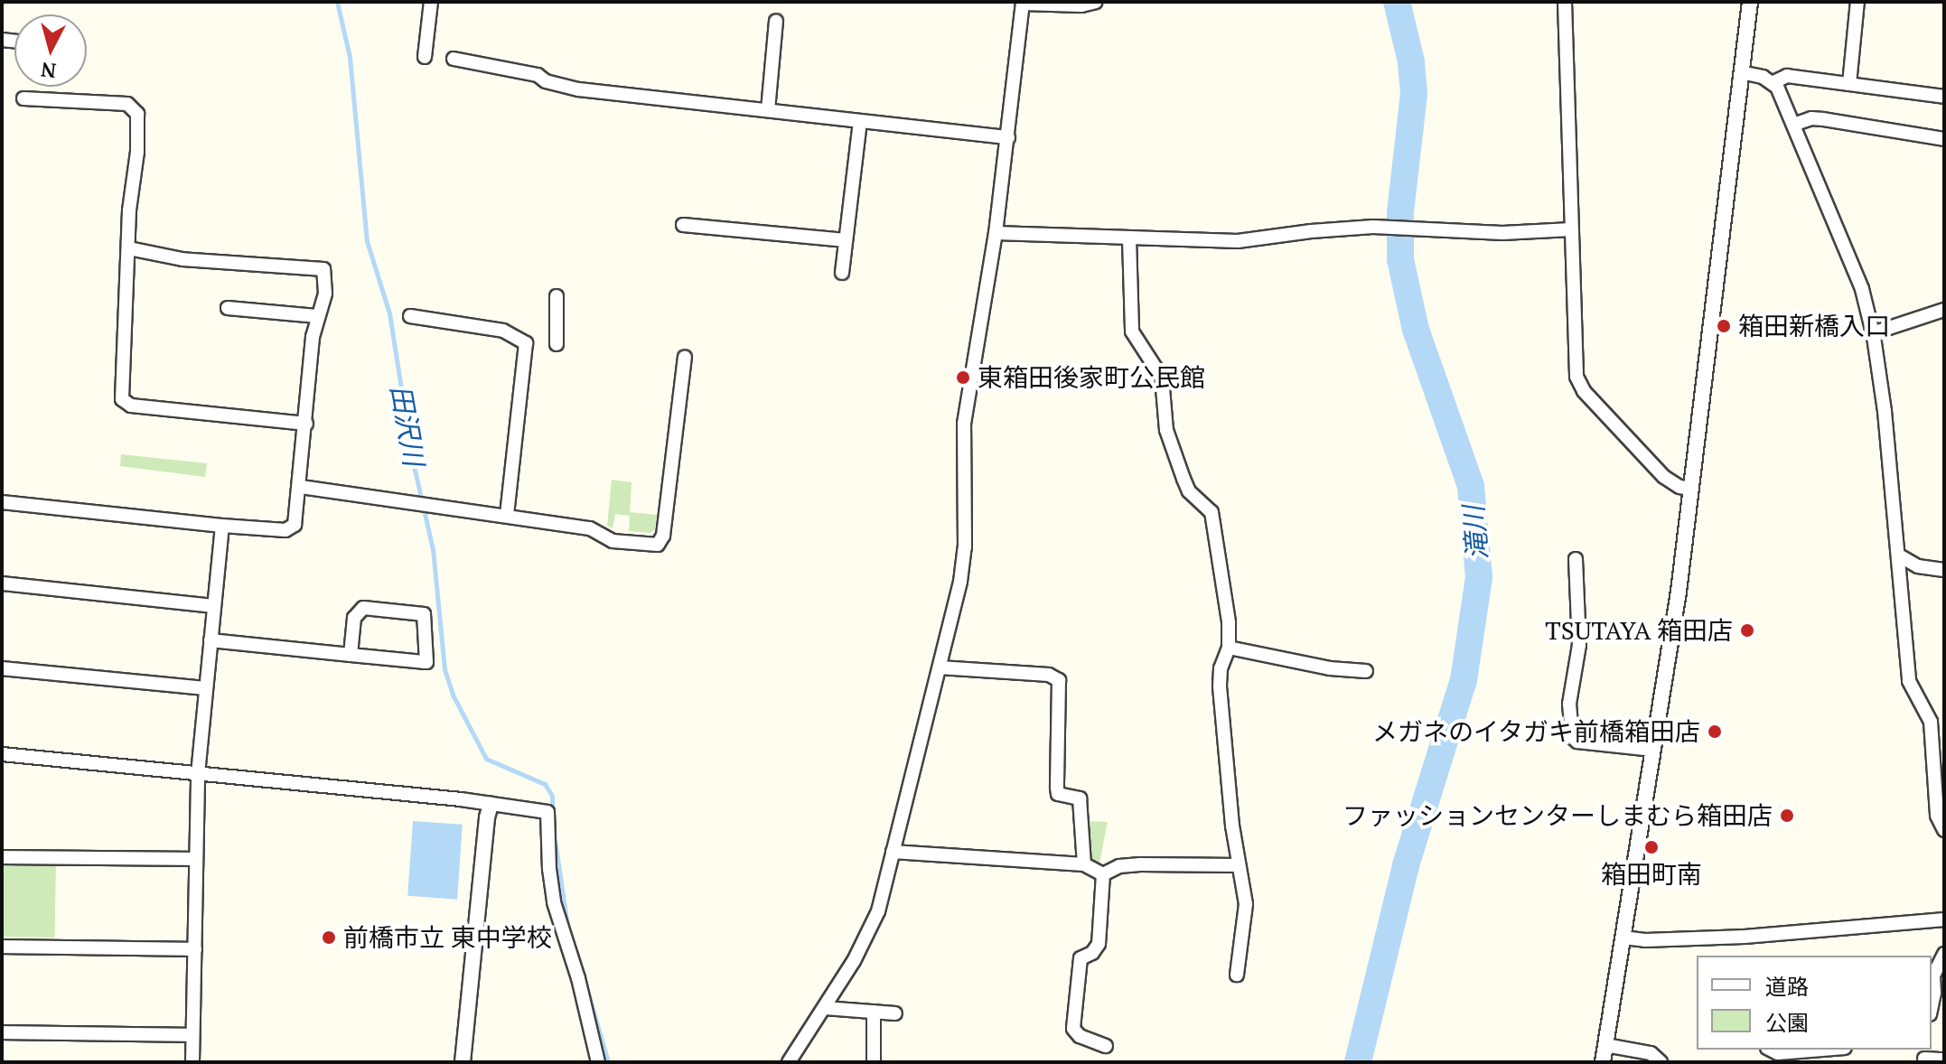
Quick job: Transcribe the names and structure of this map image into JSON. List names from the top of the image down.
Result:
{
  "water": ["田沢川", "滝川"],
  "places": [
    "箱田新橋入口",
    "東箱田後家町公民館",
    "TSUTAYA 箱田店",
    "メガネのイタガキ前橋箱田店",
    "ファッションセンターしまむら箱田店",
    "箱田町南",
    "前橋市立 東中学校"
  ],
  "legend": ["道路", "公園"],
  "north": "bottom"
}
